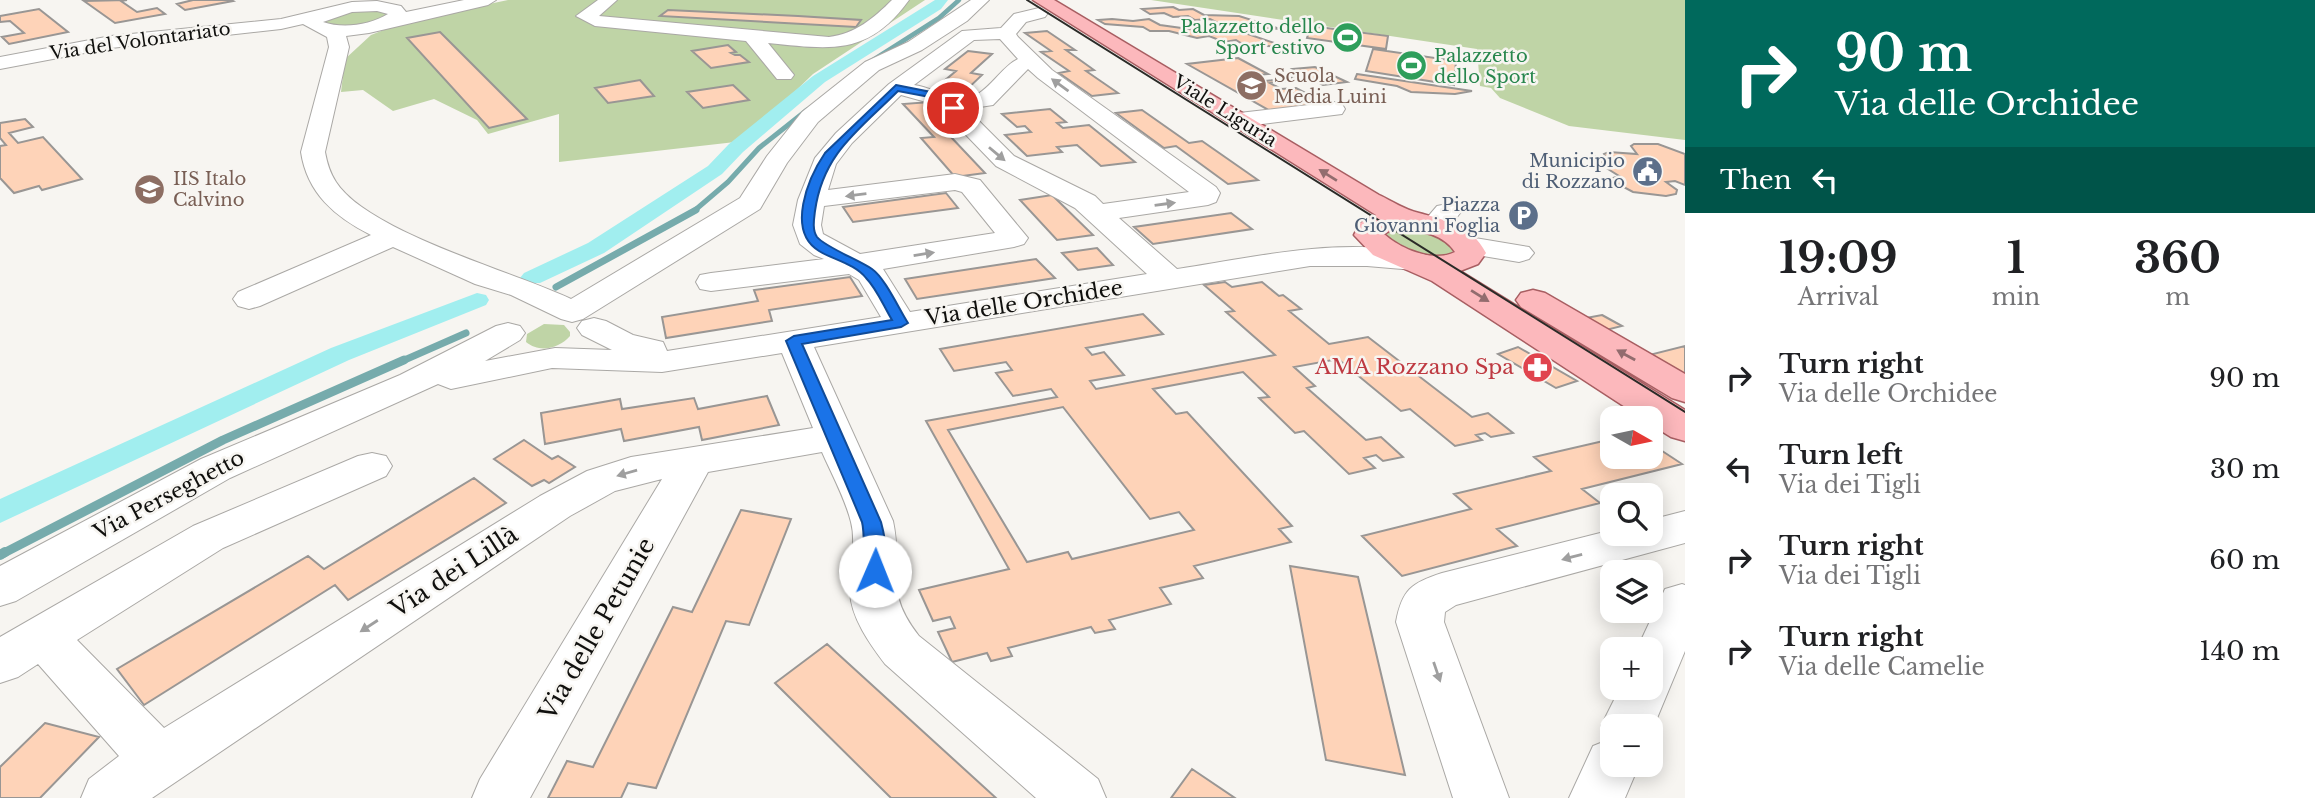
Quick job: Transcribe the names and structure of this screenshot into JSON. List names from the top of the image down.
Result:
{
  "streets": {
    "main road": ["Viale Liguria"],
    "street": [
      "Via del Volontariato",
      "Via delle Orchidee",
      "Via Perseghetto",
      "Via dei Lillà",
      "Via delle Petunie"
    ]
  },
  "crossings": [
    ["Viale Liguria", "Via delle Orchidee"],
    ["Via delle Orchidee", "Via Perseghetto"],
    ["Via dei Lillà", "Via delle Petunie"]
  ],
  "places": {
    "sports": ["Palazzetto dello Sport estivo", "Palazzetto dello Sport"],
    "school or university": ["Scuola Media Luini", "IIS Italo Calvino"],
    "public building": ["Municipio di Rozzano"],
    "parking": ["Piazza Giovanni Foglia"],
    "pharmacy": ["AMA Rozzano Spa"]
  },
  "north": "right",
  "page": {
    "turn": ["90 m", "Via delle Orchidee"],
    "then": "Then",
    "eta": [
      "19:09",
      "Arrival",
      "1",
      "min",
      "360",
      "m"
    ],
    "list": [
      {
        "name": "Turn right",
        "note": "Via delle Orchidee",
        "value": "90 m"
      },
      {
        "name": "Turn left",
        "note": "Via dei Tigli",
        "value": "30 m"
      },
      {
        "name": "Turn right",
        "note": "Via dei Tigli",
        "value": "60 m"
      },
      {
        "name": "Turn right",
        "note": "Via delle Camelie",
        "value": "140 m"
      }
    ],
    "map_buttons": ["+", "−"]
  }
}
